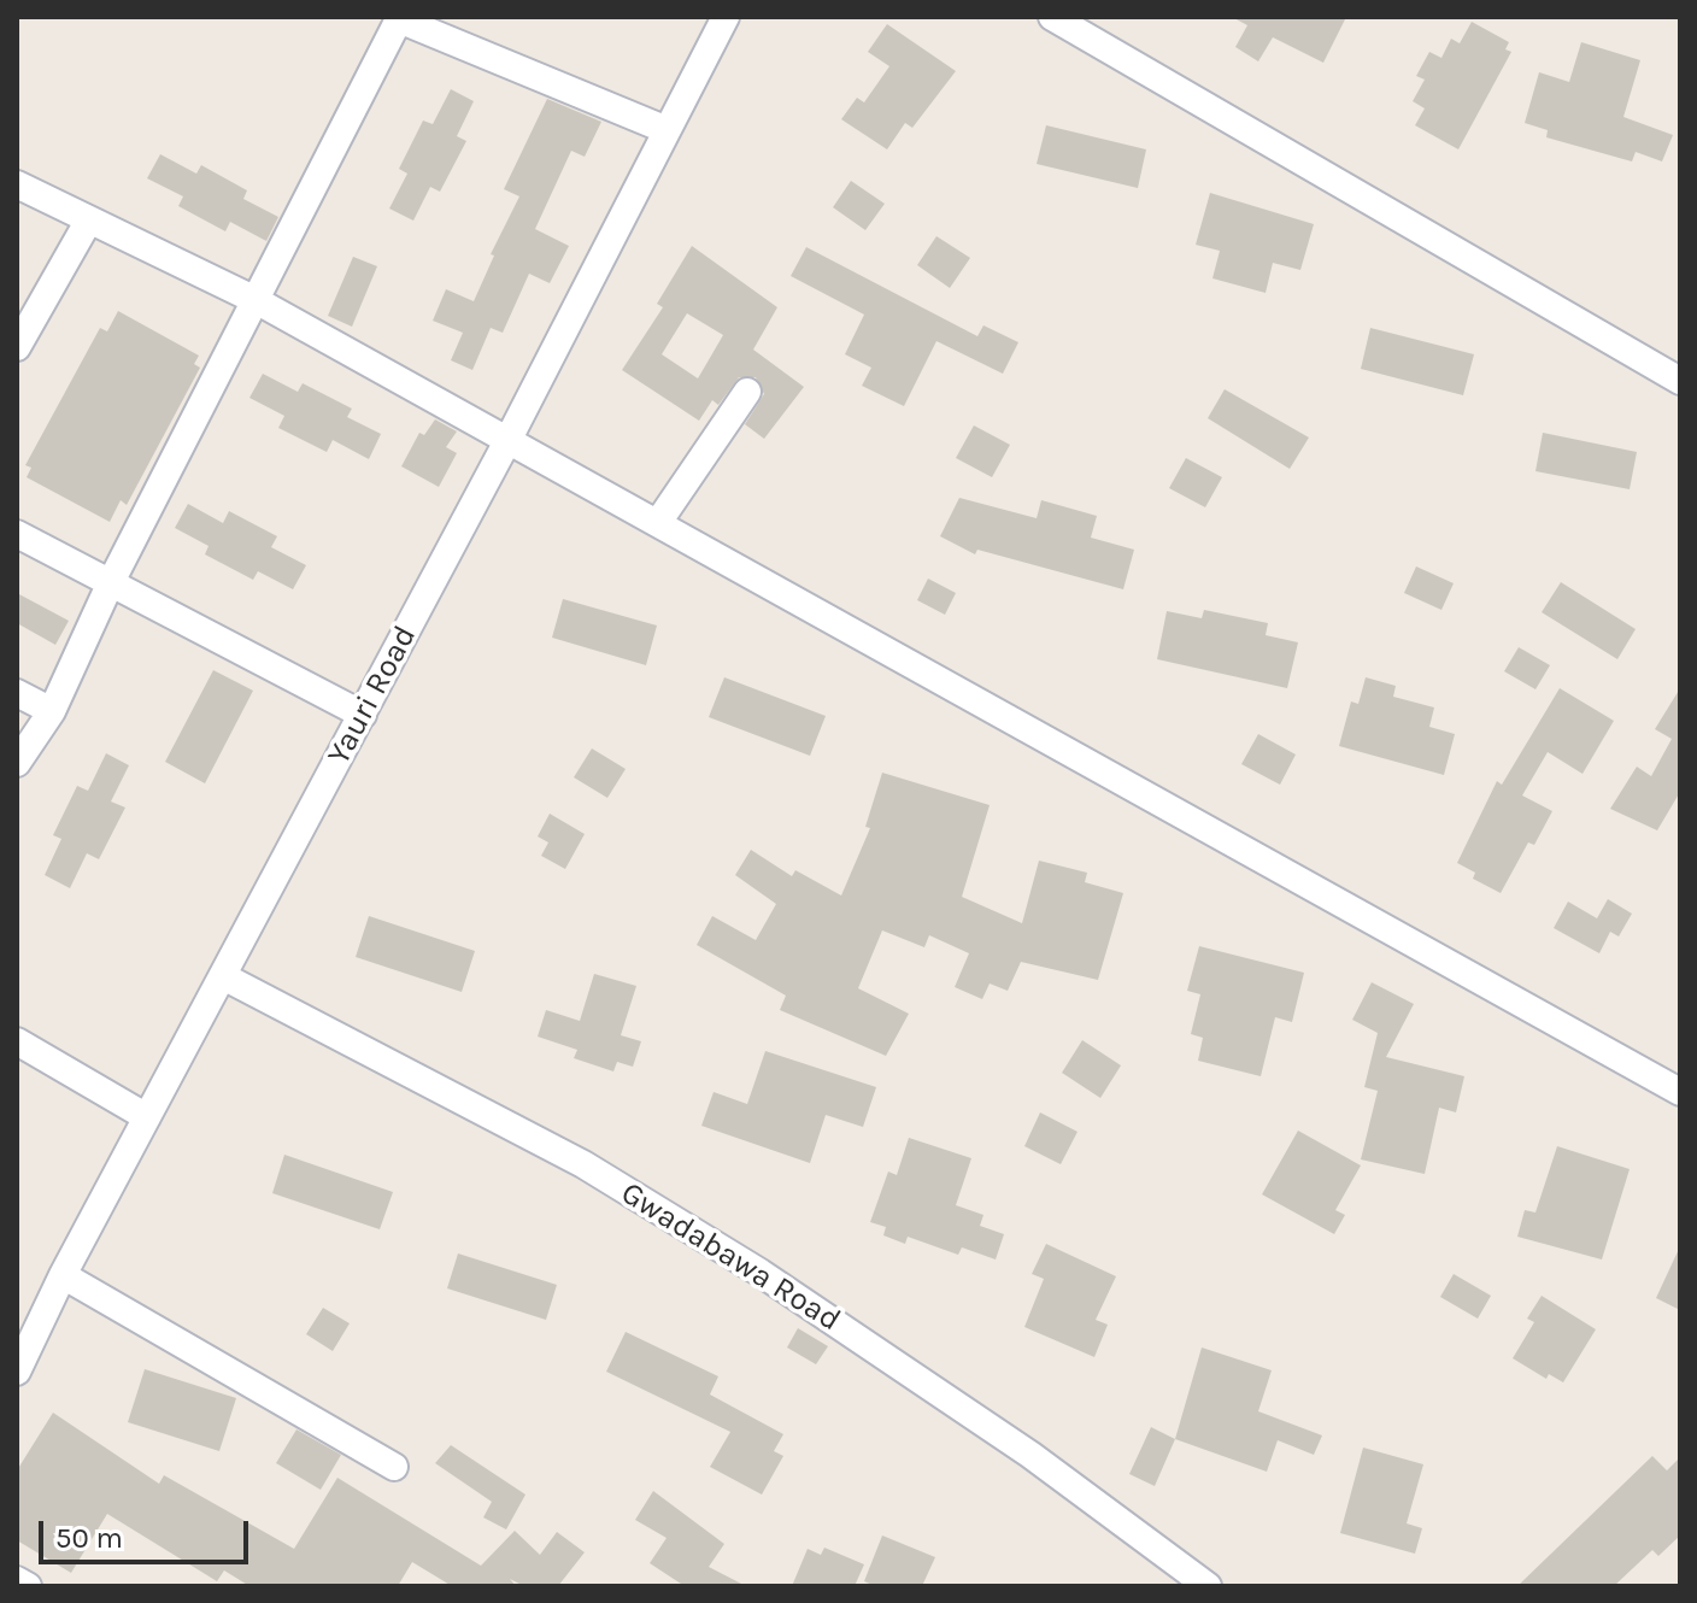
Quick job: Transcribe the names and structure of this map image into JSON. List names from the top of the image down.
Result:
{
  "streets": {
    "street": ["Yauri Road", "Gwadabawa Road"]
  },
  "crossings": [
    ["Yauri Road", "Gwadabawa Road"]
  ],
  "scale_bar": "50 m"
}
